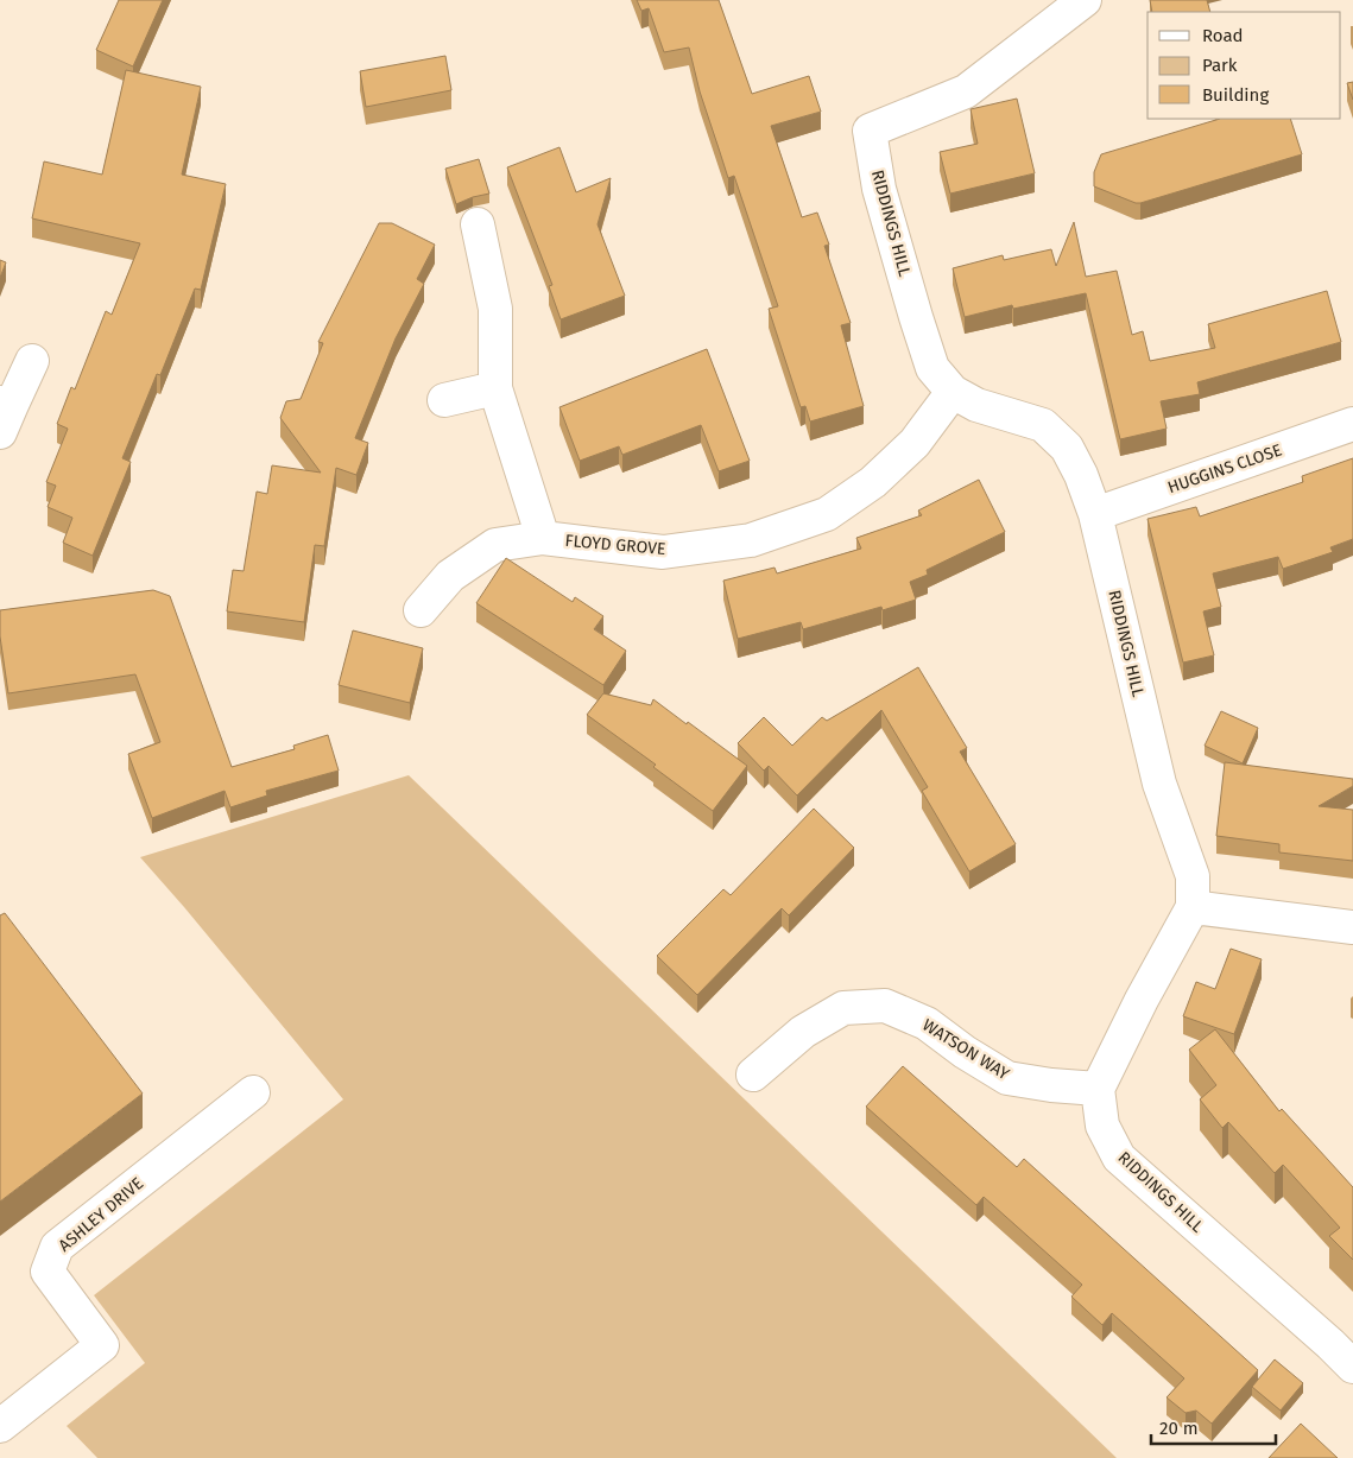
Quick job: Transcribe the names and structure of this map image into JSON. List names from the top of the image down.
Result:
{
  "streets": {
    "street": [
      "RIDDINGS HILL",
      "HUGGINS CLOSE",
      "FLOYD GROVE",
      "WATSON WAY",
      "ASHLEY DRIVE"
    ]
  },
  "crossings": [
    ["RIDDINGS HILL", "HUGGINS CLOSE"],
    ["RIDDINGS HILL", "FLOYD GROVE"],
    ["RIDDINGS HILL", "WATSON WAY"]
  ],
  "legend": ["Road", "Park", "Building"],
  "scale_bar": "20 m"
}
